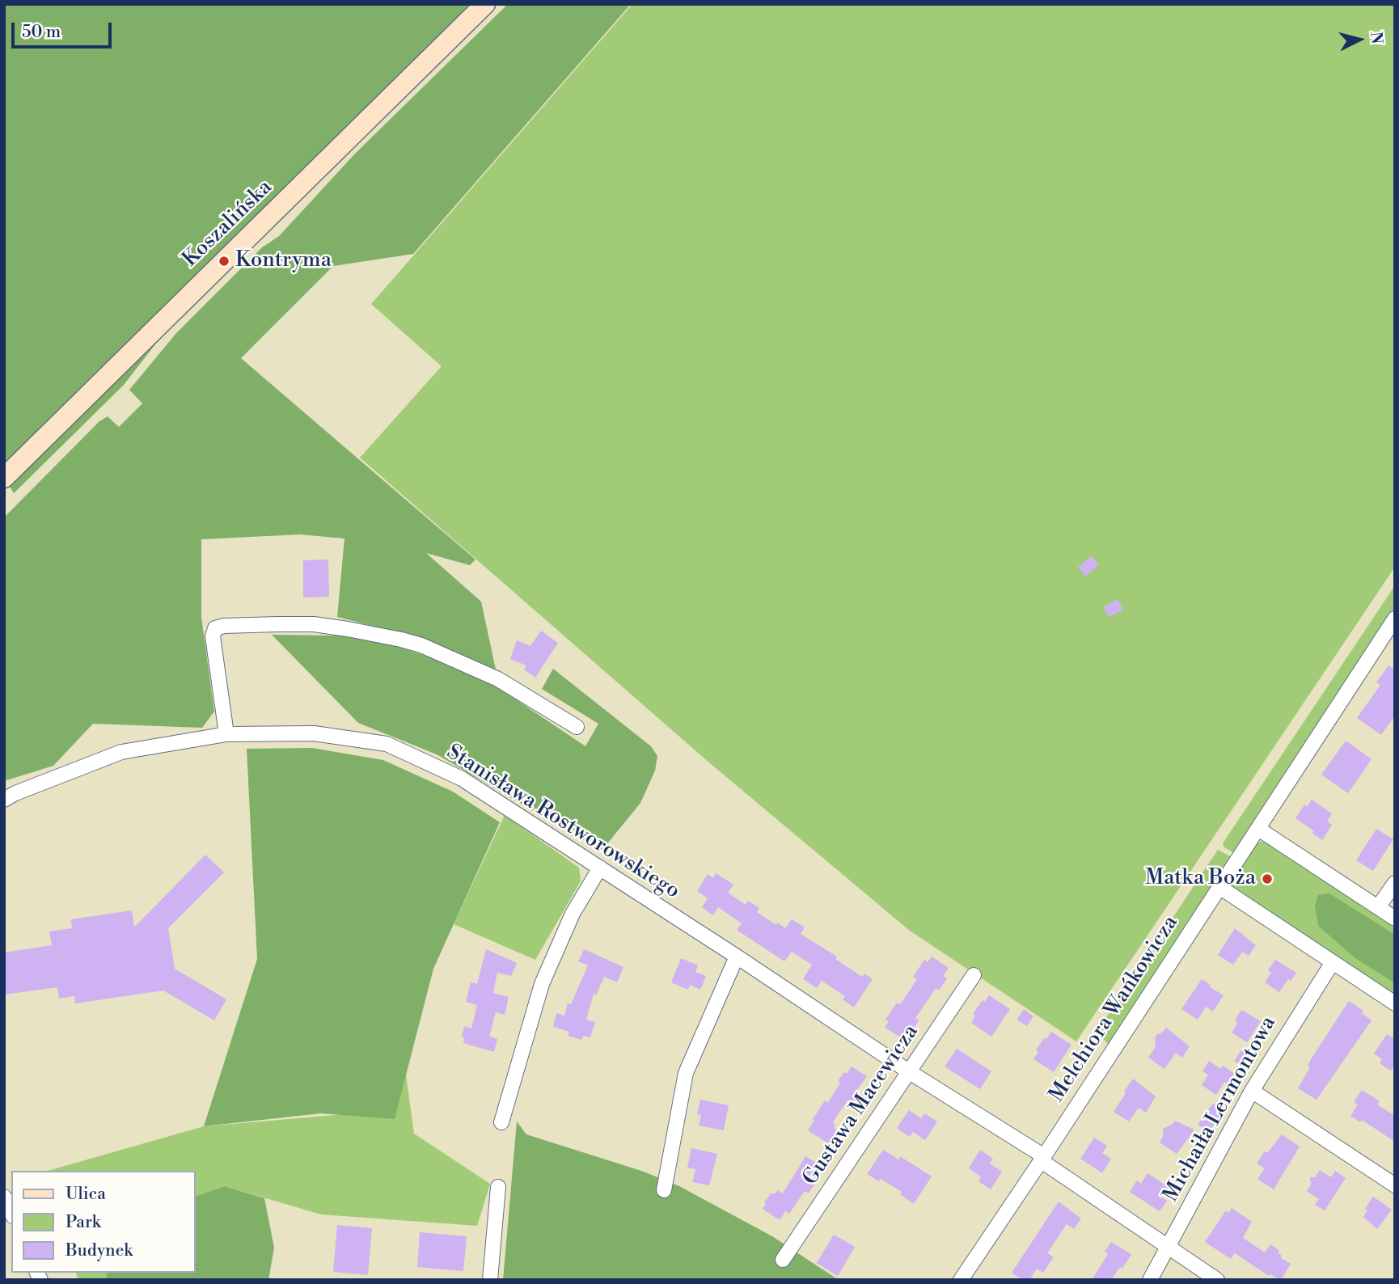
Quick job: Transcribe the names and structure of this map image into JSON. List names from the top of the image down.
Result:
{
  "streets": {
    "street": [
      "Koszalińska",
      "Stanisława Rostworowskiego",
      "Melchiora Wańkowicza",
      "Gustawa Macewicza",
      "Michaiła Lermontowa"
    ]
  },
  "crossings": [
    ["Stanisława Rostworowskiego", "Melchiora Wańkowicza"],
    ["Stanisława Rostworowskiego", "Gustawa Macewicza"],
    ["Stanisława Rostworowskiego", "Michaiła Lermontowa"]
  ],
  "places": ["Kontryma", "Matka Boża"],
  "legend": ["Ulica", "Park", "Budynek"],
  "scale_bar": "50 m",
  "north": "right"
}
